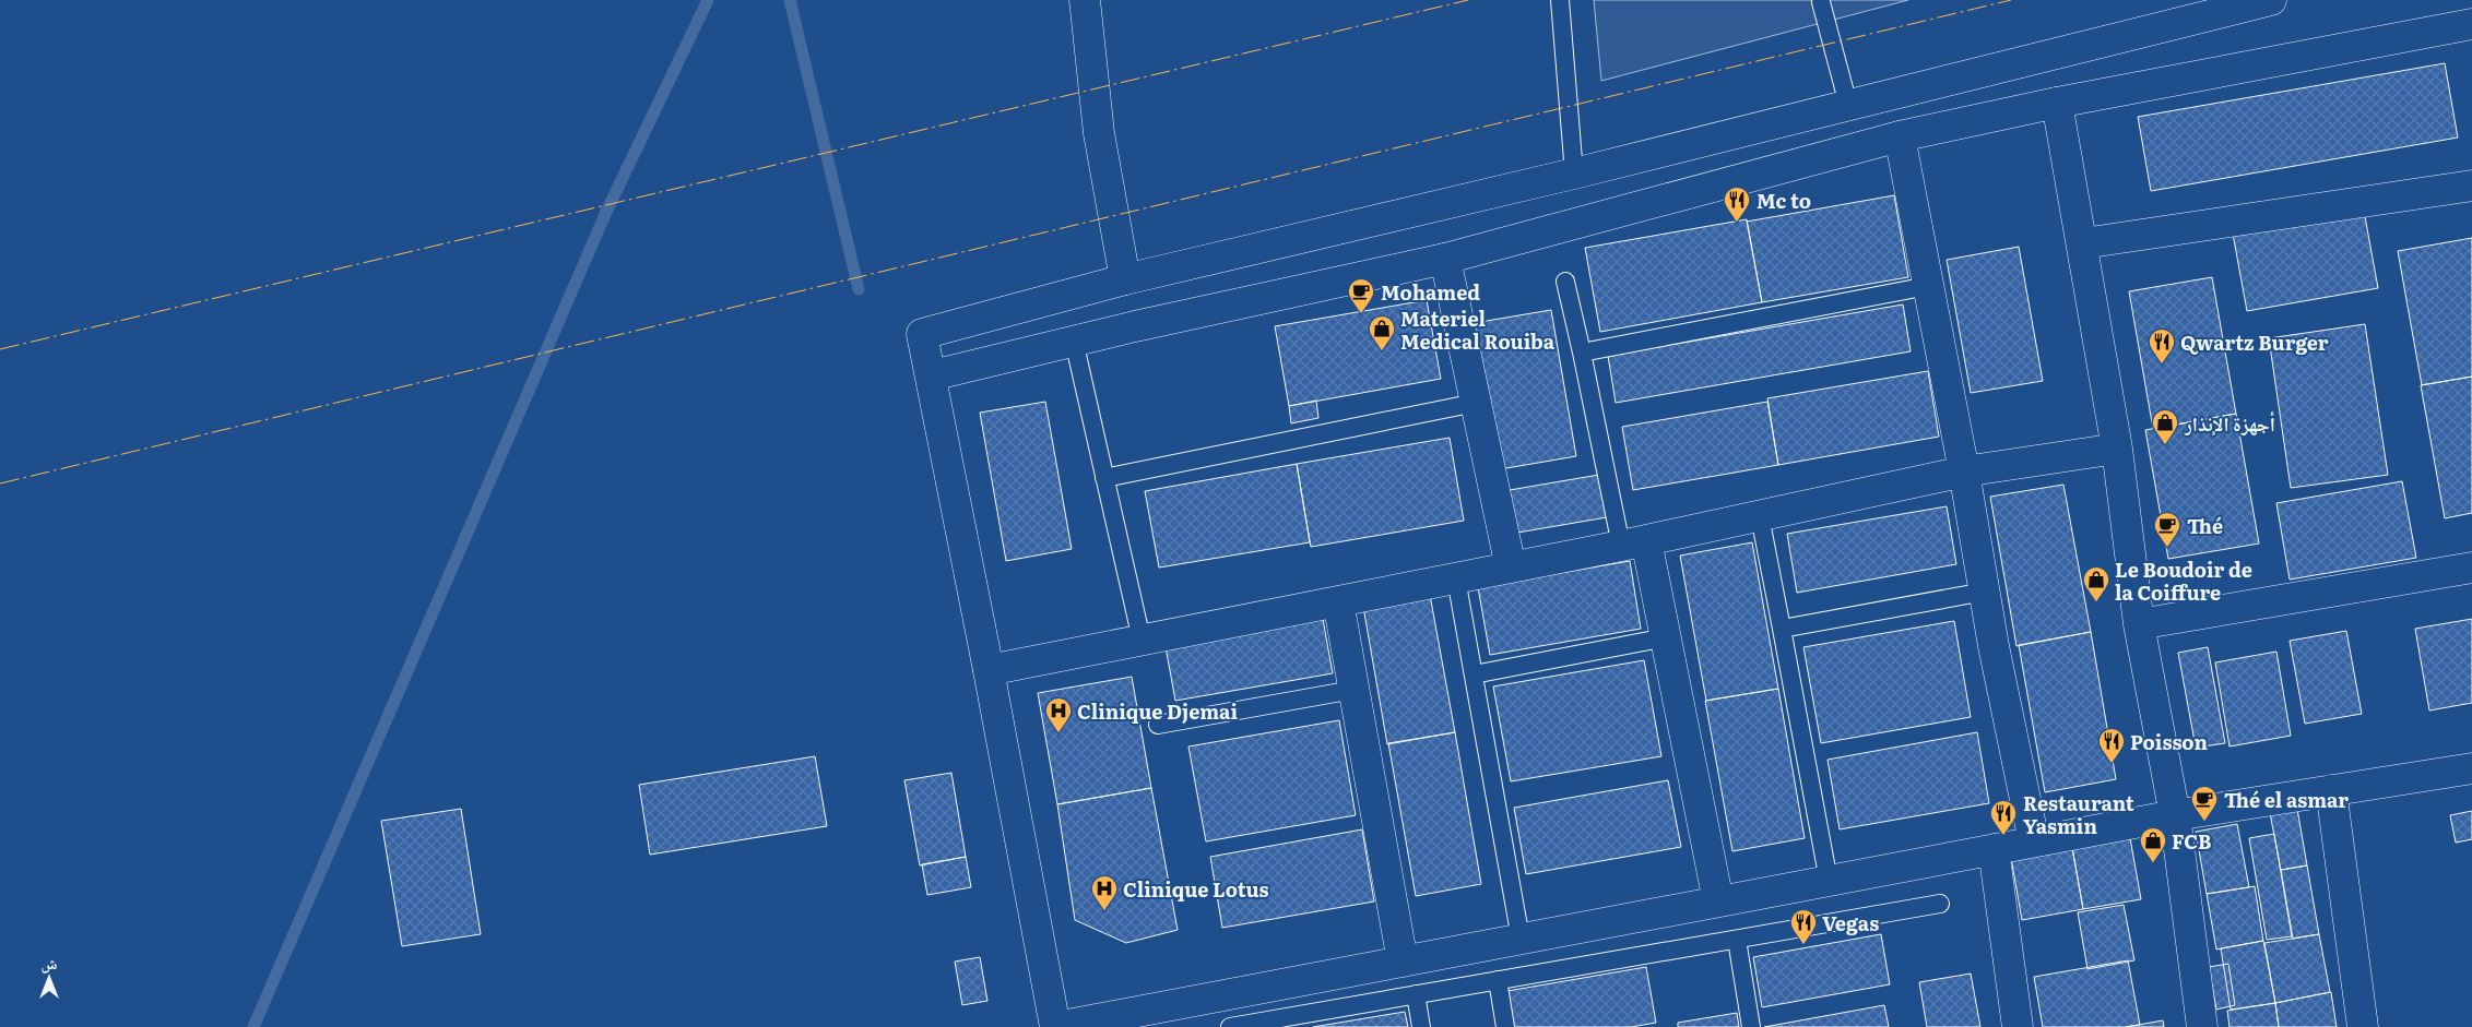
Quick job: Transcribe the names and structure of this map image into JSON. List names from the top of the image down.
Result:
{
  "places": {
    "restaurant": [
      "Mc to",
      "Qwartz Burger",
      "Poisson",
      "Restaurant Yasmin",
      "Vegas"
    ],
    "cafe": ["Mohamed", "Thé", "Thé el asmar"],
    "shop": [
      "Materiel Medical Rouiba",
      "أجهزة الإنذار",
      "Le Boudoir de la Coiffure",
      "FCB"
    ],
    "hospital": ["Clinique Djemai", "Clinique Lotus"]
  },
  "north": "top"
}
